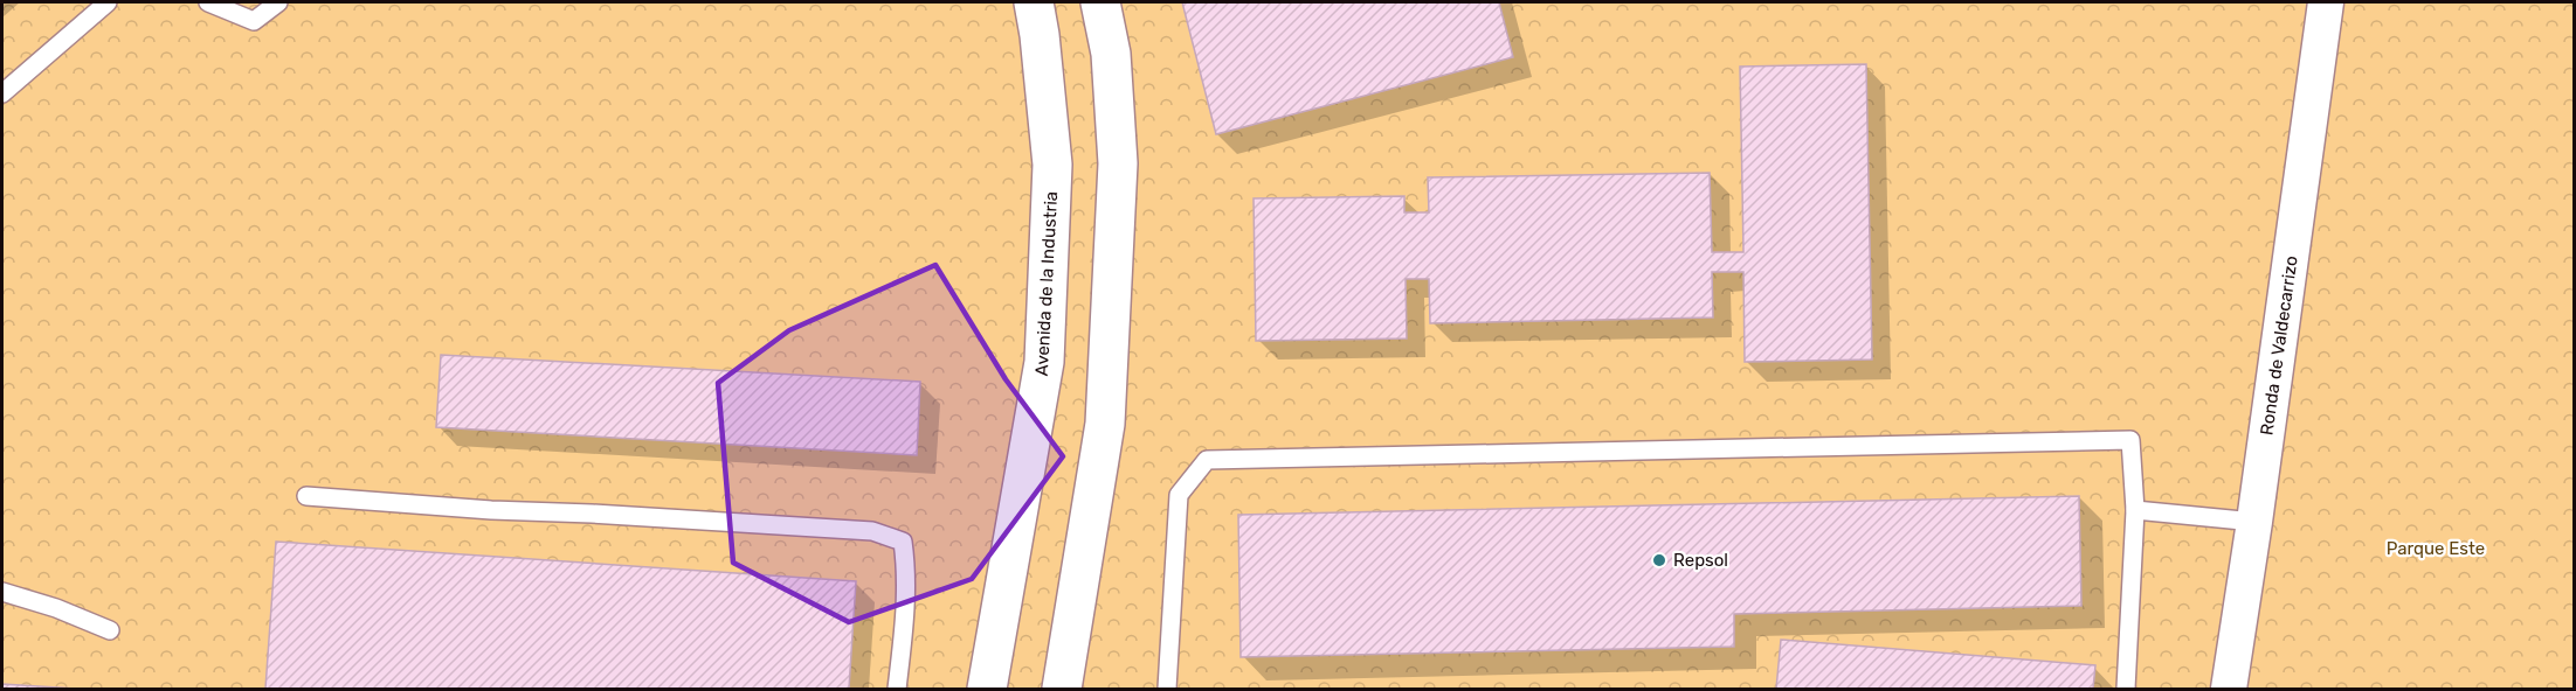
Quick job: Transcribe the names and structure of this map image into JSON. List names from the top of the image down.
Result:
{
  "streets": {
    "street": ["Avenida de la Industria", "Ronda de Valdecarrizo"]
  },
  "parks": ["Parque Este"],
  "places": ["Repsol"]
}
